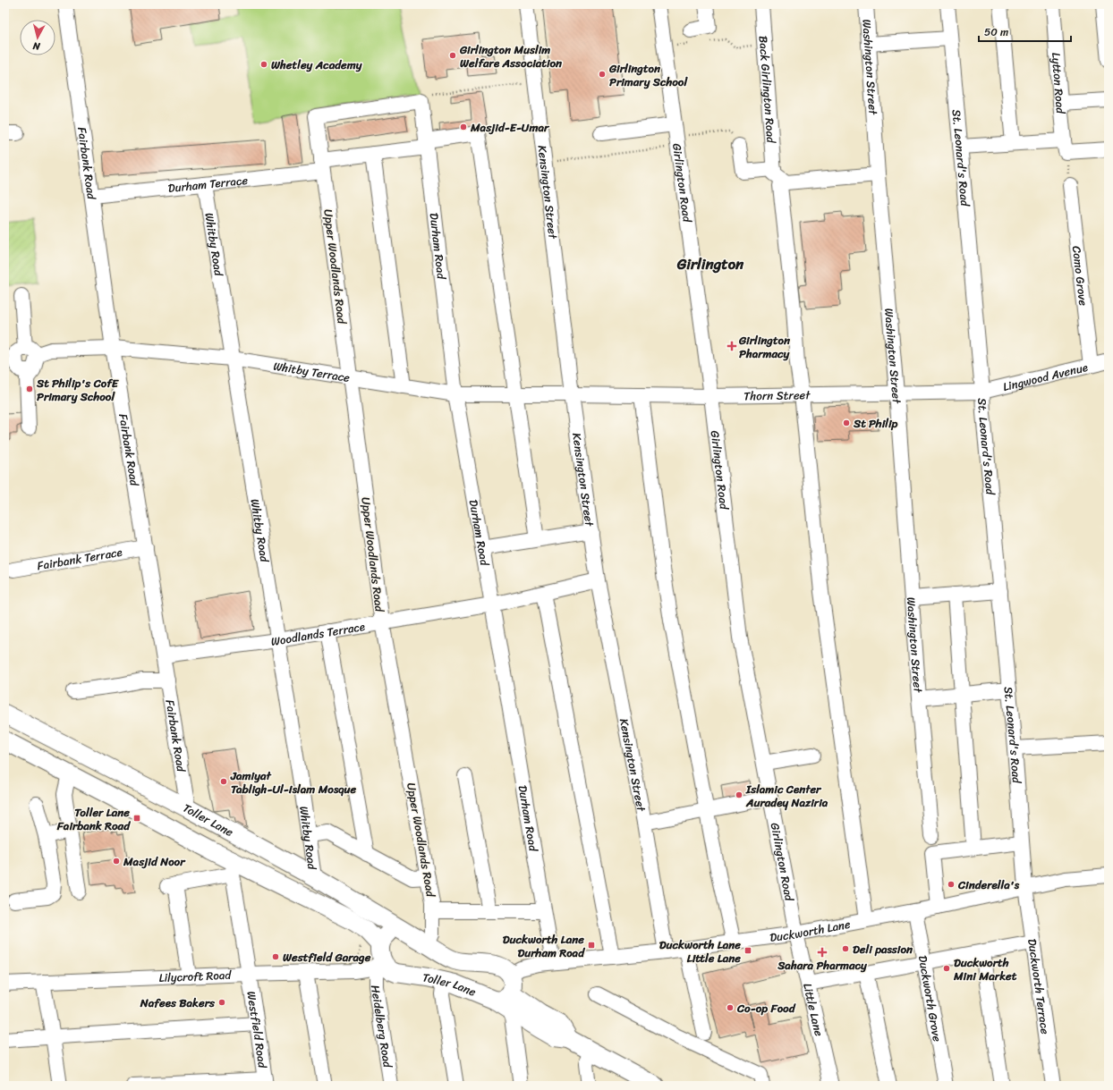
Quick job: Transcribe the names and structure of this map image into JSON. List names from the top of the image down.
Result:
{
  "streets": {
    "main road": ["Toller Lane"],
    "street": [
      "Washington Street",
      "Lytton Road",
      "Back Girlington Road",
      "St. Leonard's Road",
      "Fairbank Road",
      "Girlington Road",
      "Durham Terrace",
      "Kensington Street",
      "Whitby Road",
      "Durham Road",
      "Upper Woodlands Road",
      "Como Grove",
      "Whitby Terrace",
      "Lingwood Avenue",
      "Thorn Street",
      "Fairbank Terrace",
      "Woodlands Terrace",
      "Duckworth Lane",
      "Lilycroft Road",
      "Duckworth Terrace",
      "Duckworth Grove",
      "Little Lane",
      "Heidelberg Road",
      "Westfield Road"
    ]
  },
  "crossings": [
    ["Washington Street", "Thorn Street"],
    ["Back Girlington Road", "Thorn Street"],
    ["Back Girlington Road", "Duckworth Lane"],
    ["St. Leonard's Road", "Lingwood Avenue"],
    ["St. Leonard's Road", "Thorn Street"],
    ["St. Leonard's Road", "Duckworth Lane"],
    ["St. Leonard's Road", "Duckworth Terrace"],
    ["Fairbank Road", "Durham Terrace"],
    ["Fairbank Road", "Whitby Terrace"],
    ["Fairbank Road", "Fairbank Terrace"],
    ["Fairbank Road", "Woodlands Terrace"],
    ["Fairbank Road", "Toller Lane"],
    ["Girlington Road", "Thorn Street"],
    ["Girlington Road", "Duckworth Lane"],
    ["Girlington Road", "Little Lane"],
    ["Durham Terrace", "Whitby Road"],
    ["Durham Terrace", "Durham Road"],
    ["Durham Terrace", "Upper Woodlands Road"],
    ["Durham Terrace", "Whitby Terrace"],
    ["Kensington Street", "Whitby Terrace"],
    ["Kensington Street", "Thorn Street"],
    ["Kensington Street", "Woodlands Terrace"],
    ["Kensington Street", "Duckworth Lane"],
    ["Whitby Road", "Whitby Terrace"],
    ["Whitby Road", "Woodlands Terrace"],
    ["Whitby Road", "Toller Lane"],
    ["Durham Road", "Upper Woodlands Road"],
    ["Durham Road", "Whitby Terrace"],
    ["Durham Road", "Woodlands Terrace"],
    ["Durham Road", "Duckworth Lane"],
    ["Upper Woodlands Road", "Whitby Terrace"],
    ["Upper Woodlands Road", "Woodlands Terrace"],
    ["Upper Woodlands Road", "Toller Lane"],
    ["Como Grove", "Lingwood Avenue"],
    ["Whitby Terrace", "Thorn Street"],
    ["Lingwood Avenue", "Thorn Street"],
    ["Toller Lane", "Duckworth Lane"],
    ["Toller Lane", "Lilycroft Road"],
    ["Toller Lane", "Heidelberg Road"],
    ["Duckworth Lane", "Duckworth Terrace"],
    ["Duckworth Lane", "Duckworth Grove"],
    ["Duckworth Lane", "Little Lane"],
    ["Lilycroft Road", "Heidelberg Road"],
    ["Lilycroft Road", "Westfield Road"]
  ],
  "districts": ["Girlington"],
  "places": {
    "other": [
      "Girlington Muslim Welfare Association",
      "Whetley Academy",
      "Girlington Primary School",
      "Masjid-E-Umar",
      "St Philip's CofE Primary School",
      "St Philip",
      "Jamiyat Tabligh-Ul-Islam Mosque",
      "Islamic Center Auradey Naziria",
      "Masjid Noor",
      "Cinderella's",
      "Deli passion",
      "Westfield Garage",
      "Duckworth Mini Market",
      "Nafees Bakers",
      "Co-op Food"
    ],
    "health": ["Girlington Pharmacy", "Sahara Pharmacy"],
    "transit": ["Toller Lane Fairbank Road", "Duckworth Lane Durham Road", "Duckworth Lane Little Lane"]
  },
  "scale_bar": "50 m",
  "north": "bottom"
}
